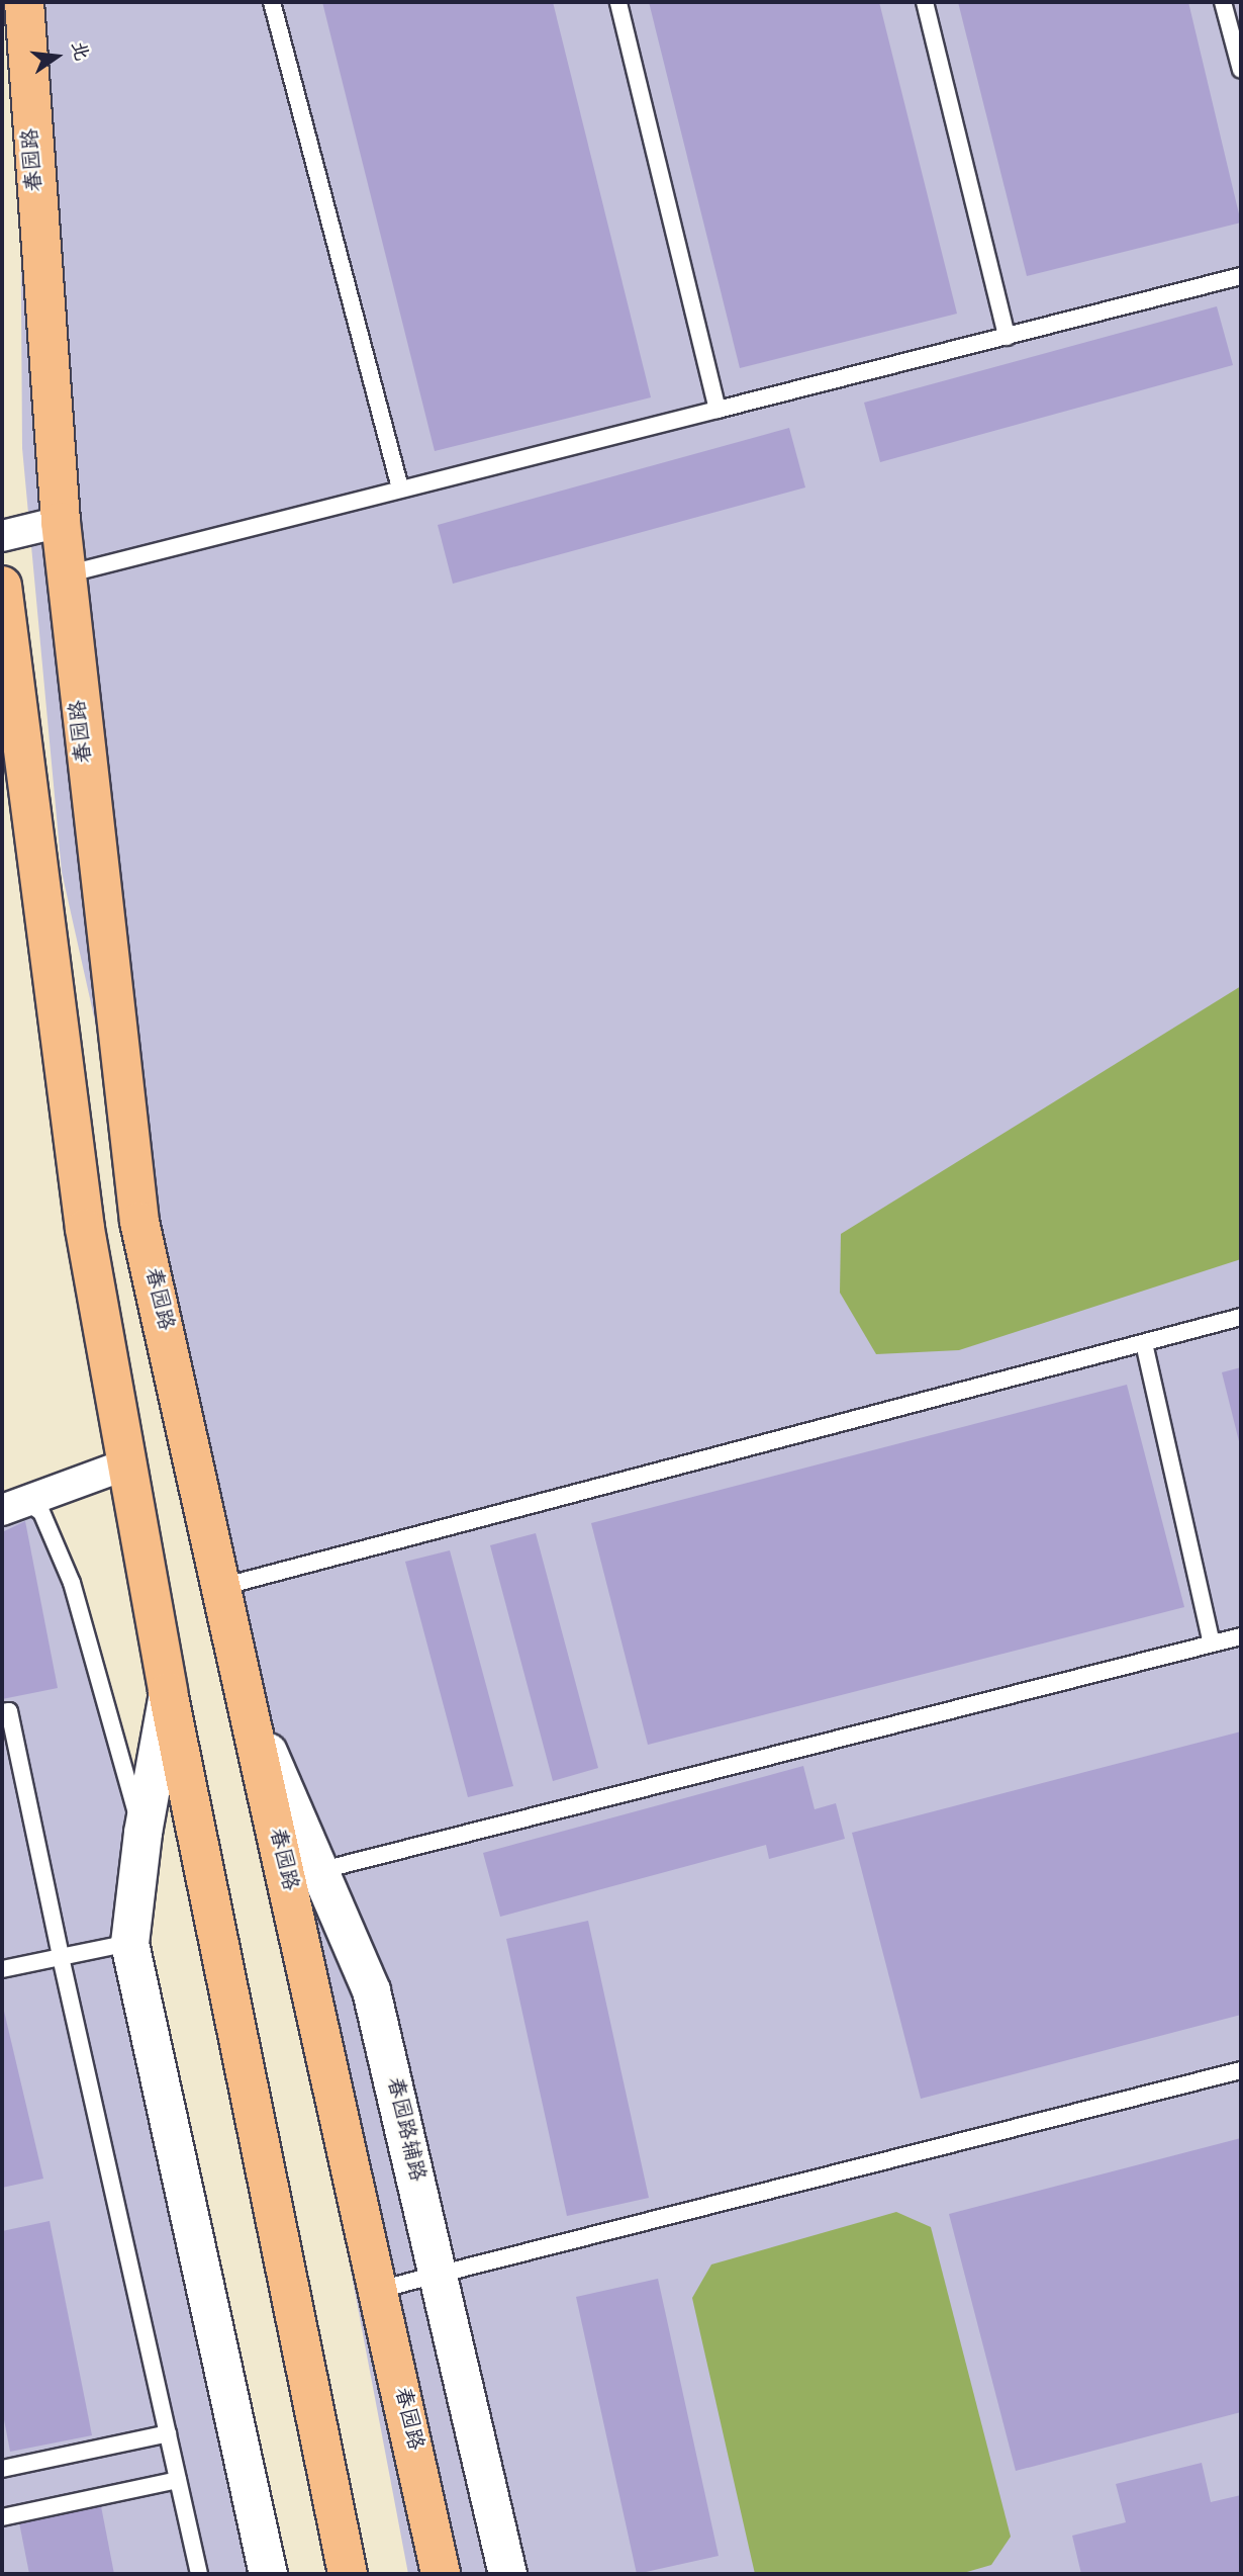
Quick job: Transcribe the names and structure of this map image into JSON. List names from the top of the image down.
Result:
{
  "streets": {
    "main road": ["春园路"],
    "street": ["春园路辅路"]
  },
  "crossings": [
    ["春园路", "春园路辅路"]
  ],
  "north": "right"
}
